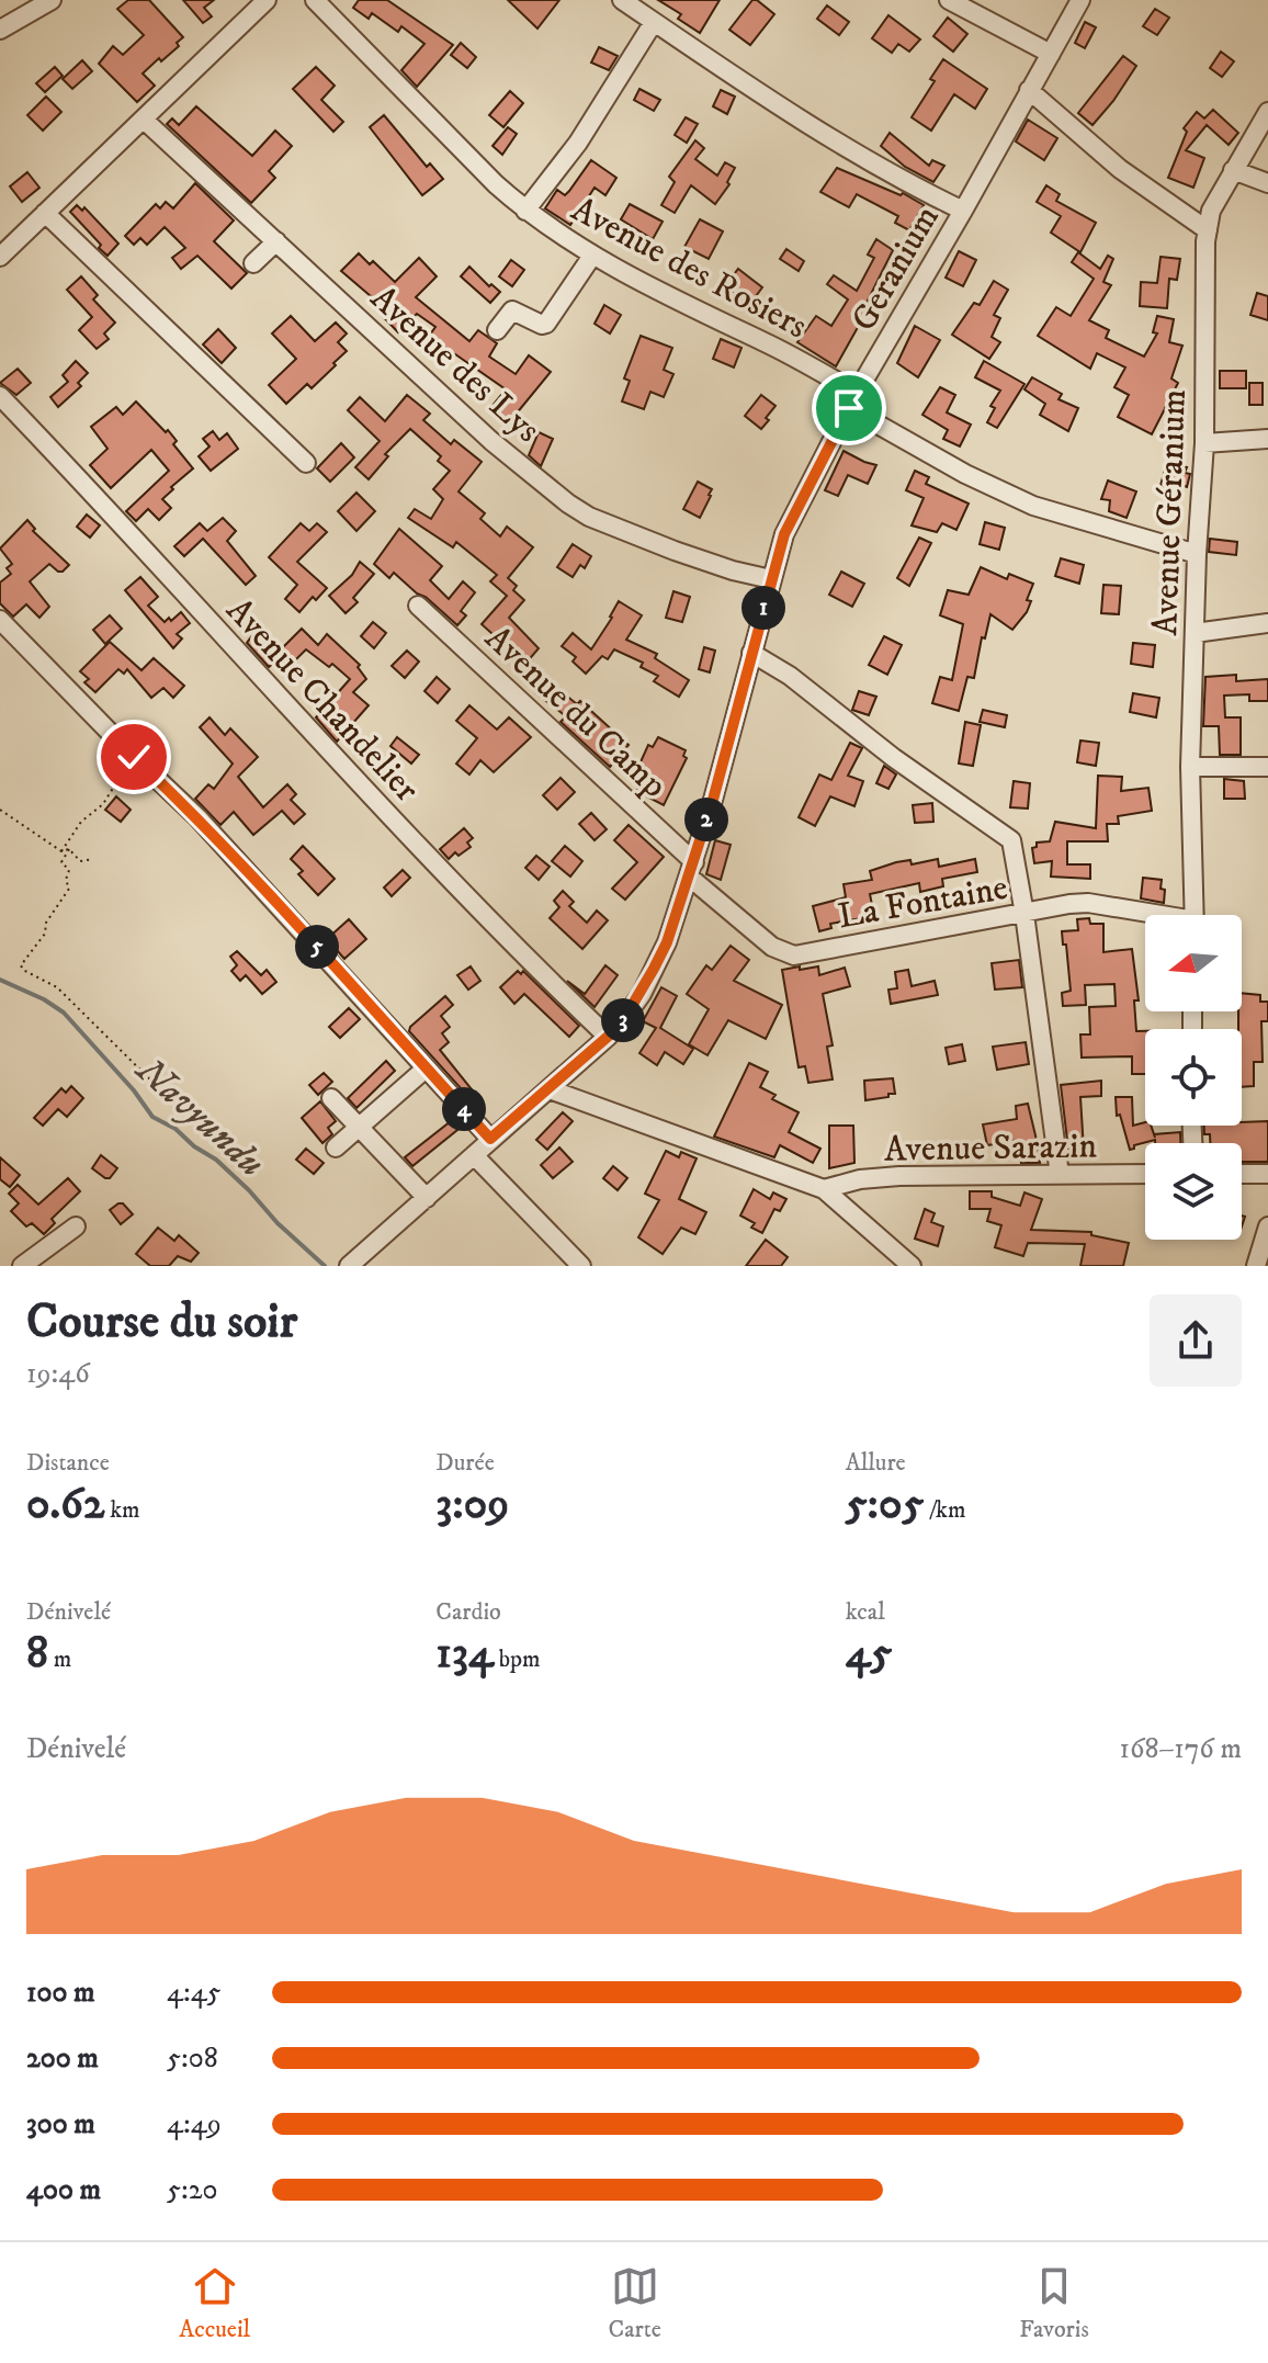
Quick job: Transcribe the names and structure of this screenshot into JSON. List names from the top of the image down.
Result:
{
  "streets": {
    "street": [
      "Avenue des Rosiers",
      "Geranium",
      "Avenue des Lys",
      "Avenue Géranium",
      "Avenue Chandelier",
      "Avenue du Camp",
      "La Fontaine",
      "Avenue Sarazin"
    ]
  },
  "crossings": [
    ["Avenue des Rosiers", "Geranium"],
    ["Avenue des Rosiers", "Avenue Géranium"],
    ["Geranium", "Avenue des Lys"],
    ["Geranium", "Avenue Chandelier"],
    ["Geranium", "Avenue du Camp"],
    ["Geranium", "La Fontaine"],
    ["Avenue du Camp", "La Fontaine"]
  ],
  "water": ["Navyundu"],
  "north": "left",
  "page": {
    "pins": [
      "1",
      "2",
      "5",
      "3",
      "4"
    ],
    "heading": ["Course du soir", "19:46"],
    "stats": [
      ["Distance", "0.62 km"],
      ["Durée", "3:09"],
      ["Allure", "5:05 /km"],
      ["Dénivelé", "8 m"],
      ["Cardio", "134 bpm"],
      ["kcal", "45"]
    ],
    "chart": ["Dénivelé", "168–176 m"],
    "list": [
      {
        "name": "100 m",
        "note": "4:45"
      },
      {
        "name": "200 m",
        "note": "5:08"
      },
      {
        "name": "300 m",
        "note": "4:49"
      },
      {
        "name": "400 m",
        "note": "5:20"
      }
    ],
    "tabs": ["Accueil", "Carte", "Favoris"]
  }
}
